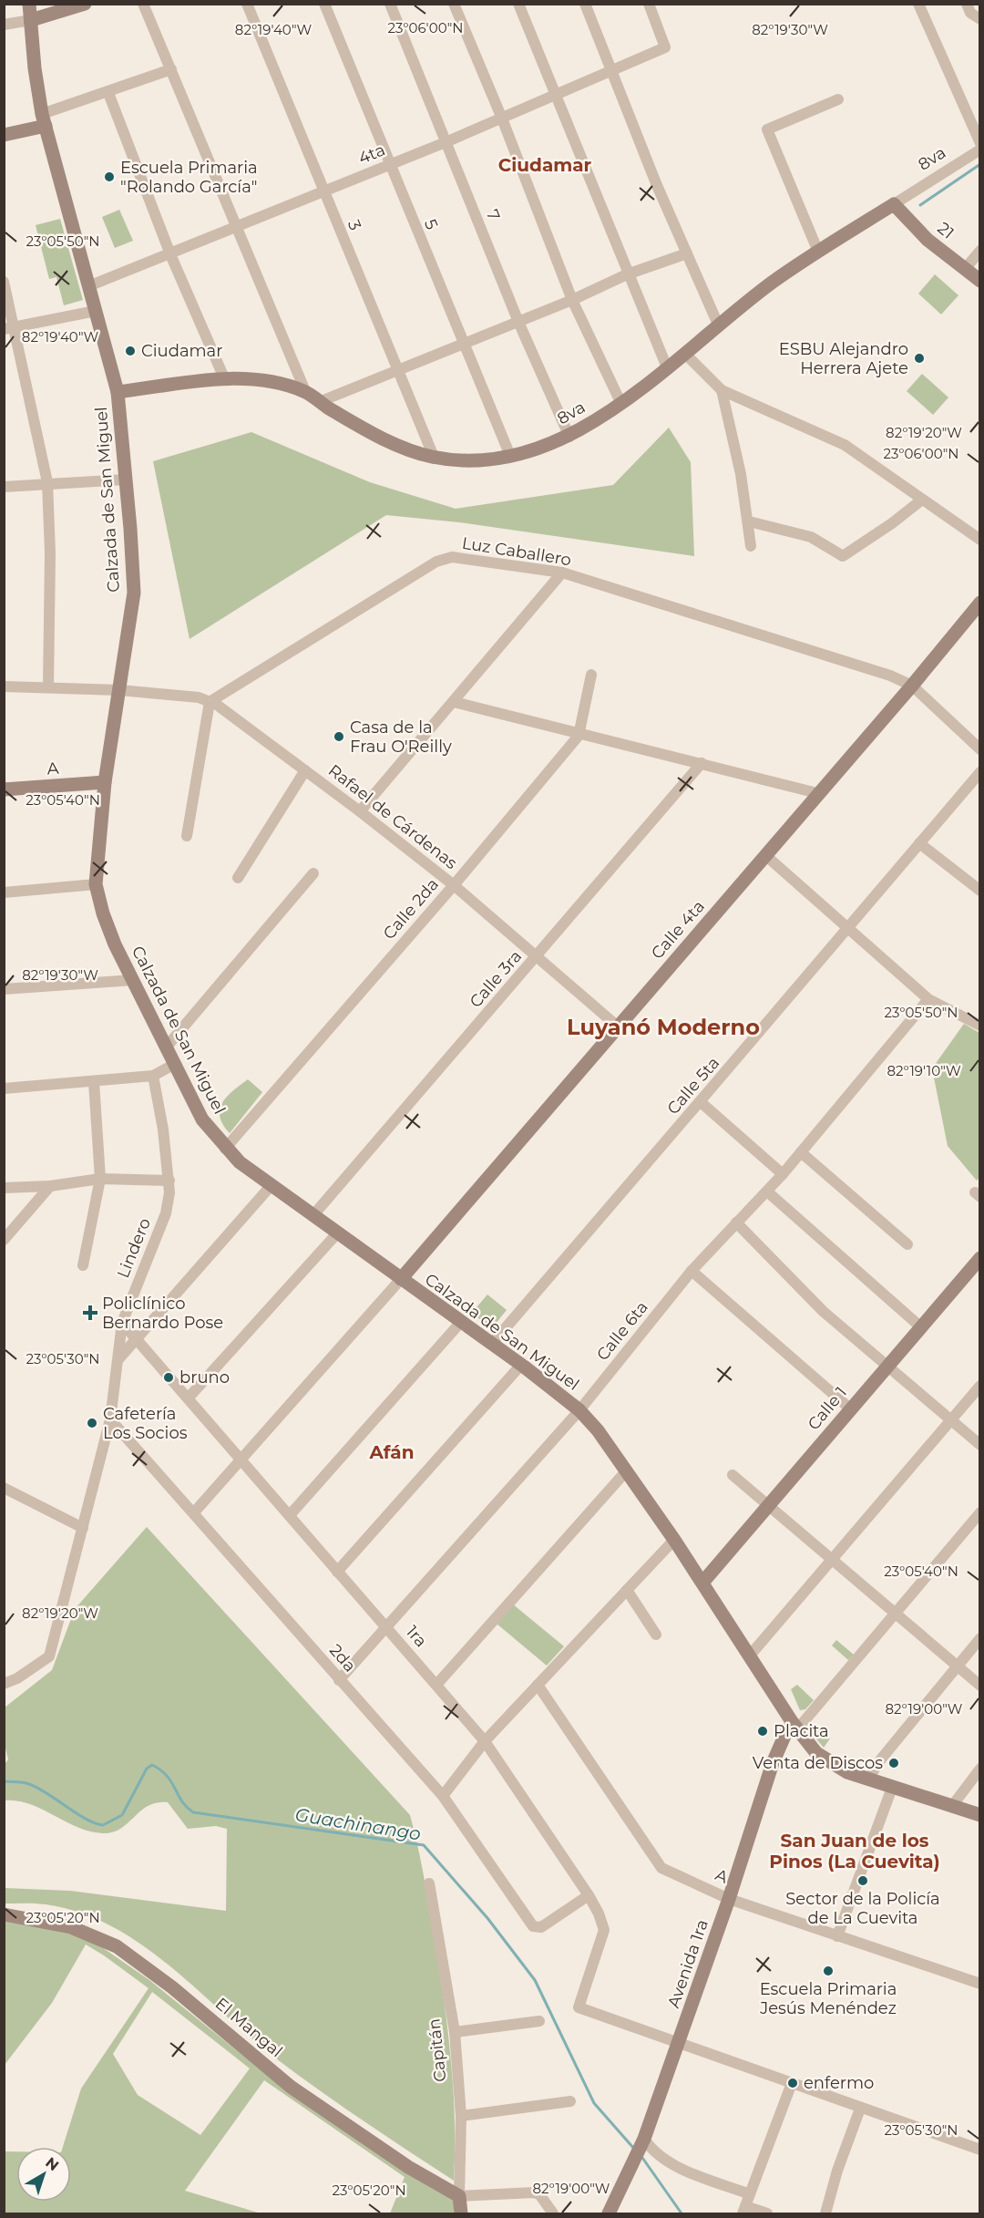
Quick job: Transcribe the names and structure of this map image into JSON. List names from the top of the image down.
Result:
{
  "streets": {
    "main road": [
      "8va",
      "21",
      "Calzada de San Miguel",
      "A",
      "Calle 4ta",
      "Calle 1",
      "Avenida 1ra",
      "El Mangal",
      "Capitán"
    ],
    "street": [
      "4ta",
      "7",
      "5",
      "3",
      "Luz Caballero",
      "Rafael de Cárdenas",
      "Calle 2da",
      "Calle 3ra",
      "Calle 5ta",
      "Lindero",
      "Calle 6ta",
      "1ra",
      "2da"
    ]
  },
  "crossings": [
    ["4ta", "7"],
    ["4ta", "5"],
    ["4ta", "3"],
    ["4ta", "Calzada de San Miguel"],
    ["8va", "7"],
    ["8va", "5"],
    ["8va", "3"],
    ["8va", "21"],
    ["8va", "Calzada de San Miguel"],
    ["Calzada de San Miguel", "A"],
    ["Calzada de San Miguel", "Rafael de Cárdenas"],
    ["Calzada de San Miguel", "Calle 2da"],
    ["Calzada de San Miguel", "Calle 4ta"],
    ["Calzada de San Miguel", "Calle 3ra"],
    ["Calzada de San Miguel", "Calle 5ta"],
    ["Calzada de San Miguel", "Calle 6ta"],
    ["Calzada de San Miguel", "Calle 1"],
    ["Calzada de San Miguel", "Avenida 1ra"],
    ["Luz Caballero", "Rafael de Cárdenas"],
    ["Luz Caballero", "Calle 4ta"],
    ["A", "Avenida 1ra"],
    ["Rafael de Cárdenas", "Calle 2da"],
    ["Rafael de Cárdenas", "Calle 4ta"],
    ["Rafael de Cárdenas", "Calle 3ra"],
    ["Lindero", "1ra"],
    ["Lindero", "2da"],
    ["Calle 6ta", "1ra"],
    ["Calle 6ta", "2da"],
    ["1ra", "2da"],
    ["1ra", "Avenida 1ra"],
    ["El Mangal", "Capitán"]
  ],
  "districts": [
    "Ciudamar",
    "Luyanó Moderno",
    "Afán",
    "San Juan de los Pinos (La Cuevita)"
  ],
  "water": ["Guachinango"],
  "places": {
    "other": [
      "Escuela Primaria \"Rolando García\"",
      "Ciudamar",
      "ESBU Alejandro Herrera Ajete",
      "Casa de la Frau O'Reilly",
      "bruno",
      "Cafetería Los Socios",
      "Placita",
      "Venta de Discos",
      "Sector de la Policía de La Cuevita",
      "Escuela Primaria Jesús Menéndez",
      "enfermo"
    ],
    "health": ["Policlínico Bernardo Pose"]
  },
  "north": "top right",
  "coordinates": [
    "23°06'00\"N",
    "82°19'40\"W",
    "82°19'30\"W",
    "23°05'50\"N",
    "82°19'20\"W",
    "23°05'40\"N",
    "82°19'10\"W",
    "23°05'30\"N",
    "82°19'00\"W",
    "23°05'20\"N"
  ]
}
